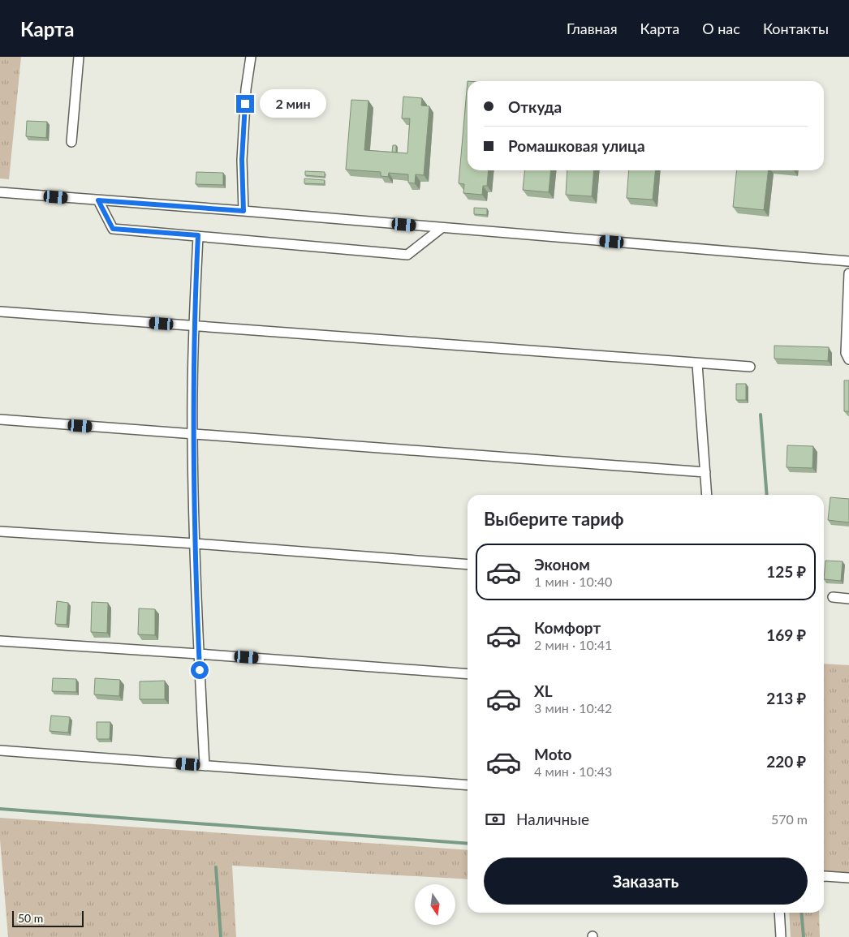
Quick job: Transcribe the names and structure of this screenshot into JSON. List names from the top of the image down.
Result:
{
  "scale_bar": "50 m",
  "north": "bottom",
  "page": {
    "header": "Карта",
    "nav": [
      "Главная",
      "Карта",
      "О нас",
      "Контакты"
    ],
    "banner": ["Откуда", "Ромашковая улица"],
    "bubble": "2 мин",
    "heading": "Выберите тариф",
    "list": [
      {
        "name": "Эконом",
        "note": "1 мин · 10:40",
        "value": "125 ₽"
      },
      {
        "name": "Комфорт",
        "note": "2 мин · 10:41",
        "value": "169 ₽"
      },
      {
        "name": "XL",
        "note": "3 мин · 10:42",
        "value": "213 ₽"
      },
      {
        "name": "Moto",
        "note": "4 мин · 10:43",
        "value": "220 ₽"
      }
    ],
    "pay": ["Наличные", "570 m"],
    "buttons": "Заказать",
    "scale": "50 m"
  }
}
